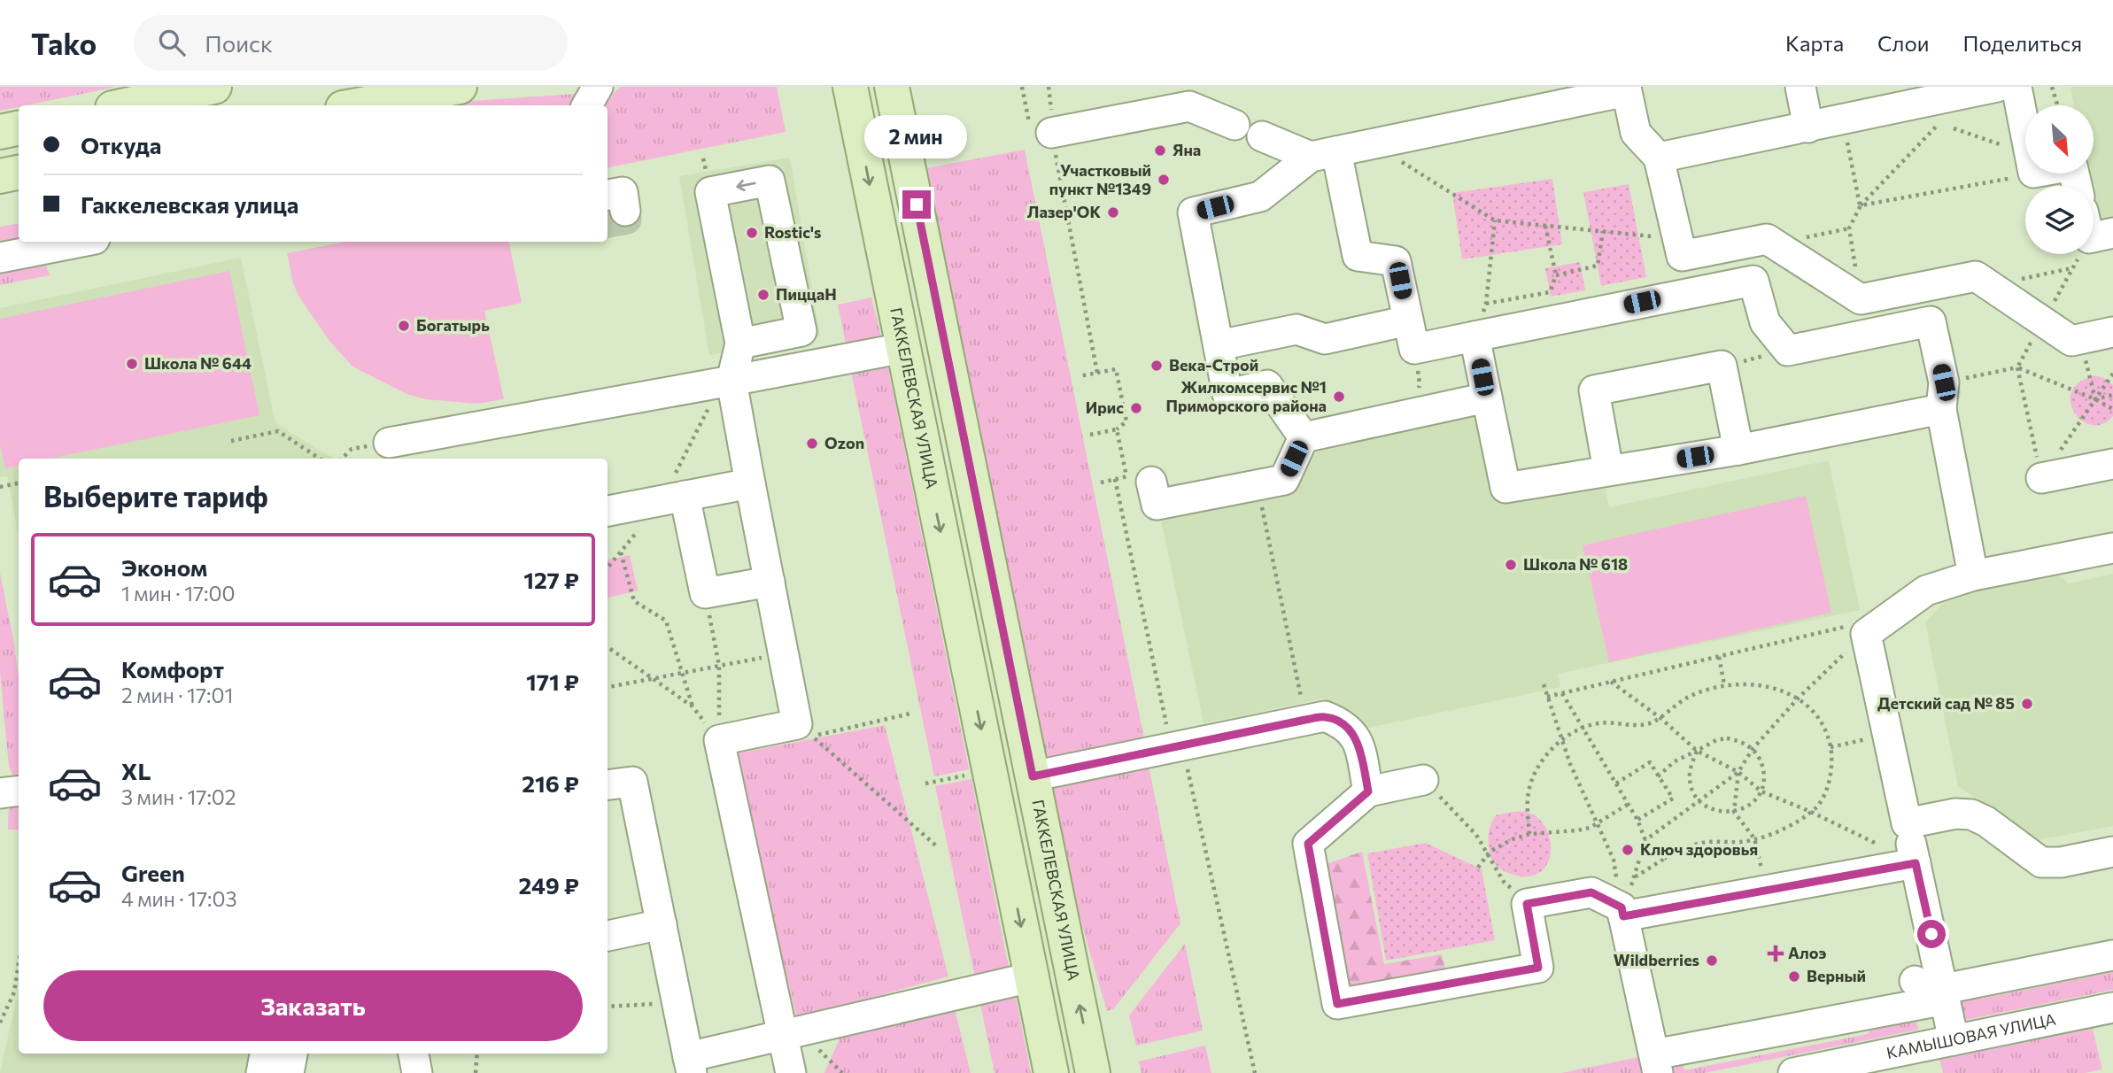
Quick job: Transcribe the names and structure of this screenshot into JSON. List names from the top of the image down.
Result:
{
  "streets": {
    "main road": ["ГАККЕЛЕВСКАЯ УЛИЦА"],
    "street": ["КАМЫШОВАЯ УЛИЦА"]
  },
  "places": {
    "other": [
      "Яна",
      "Участковый пункт №1349",
      "Лазер'ОК",
      "Rostic's",
      "ПиццаН",
      "Богатырь",
      "Школа № 644",
      "Века-Строй",
      "Жилкомсервис №1 Приморского района",
      "Ирис",
      "Ozon",
      "Школа № 618",
      "Детский сад № 85",
      "Ключ здоровья",
      "Wildberries",
      "Верный"
    ],
    "health": ["Алоэ"]
  },
  "north": "bottom right",
  "page": {
    "header": "Tako",
    "search": "Поиск",
    "nav": ["Карта", "Слои", "Поделиться"],
    "banner": ["Откуда", "Гаккелевская улица"],
    "bubble": "2 мин",
    "heading": "Выберите тариф",
    "list": [
      {
        "name": "Эконом",
        "note": "1 мин · 17:00",
        "value": "127 ₽"
      },
      {
        "name": "Комфорт",
        "note": "2 мин · 17:01",
        "value": "171 ₽"
      },
      {
        "name": "XL",
        "note": "3 мин · 17:02",
        "value": "216 ₽"
      },
      {
        "name": "Green",
        "note": "4 мин · 17:03",
        "value": "249 ₽"
      }
    ],
    "buttons": "Заказать"
  }
}
